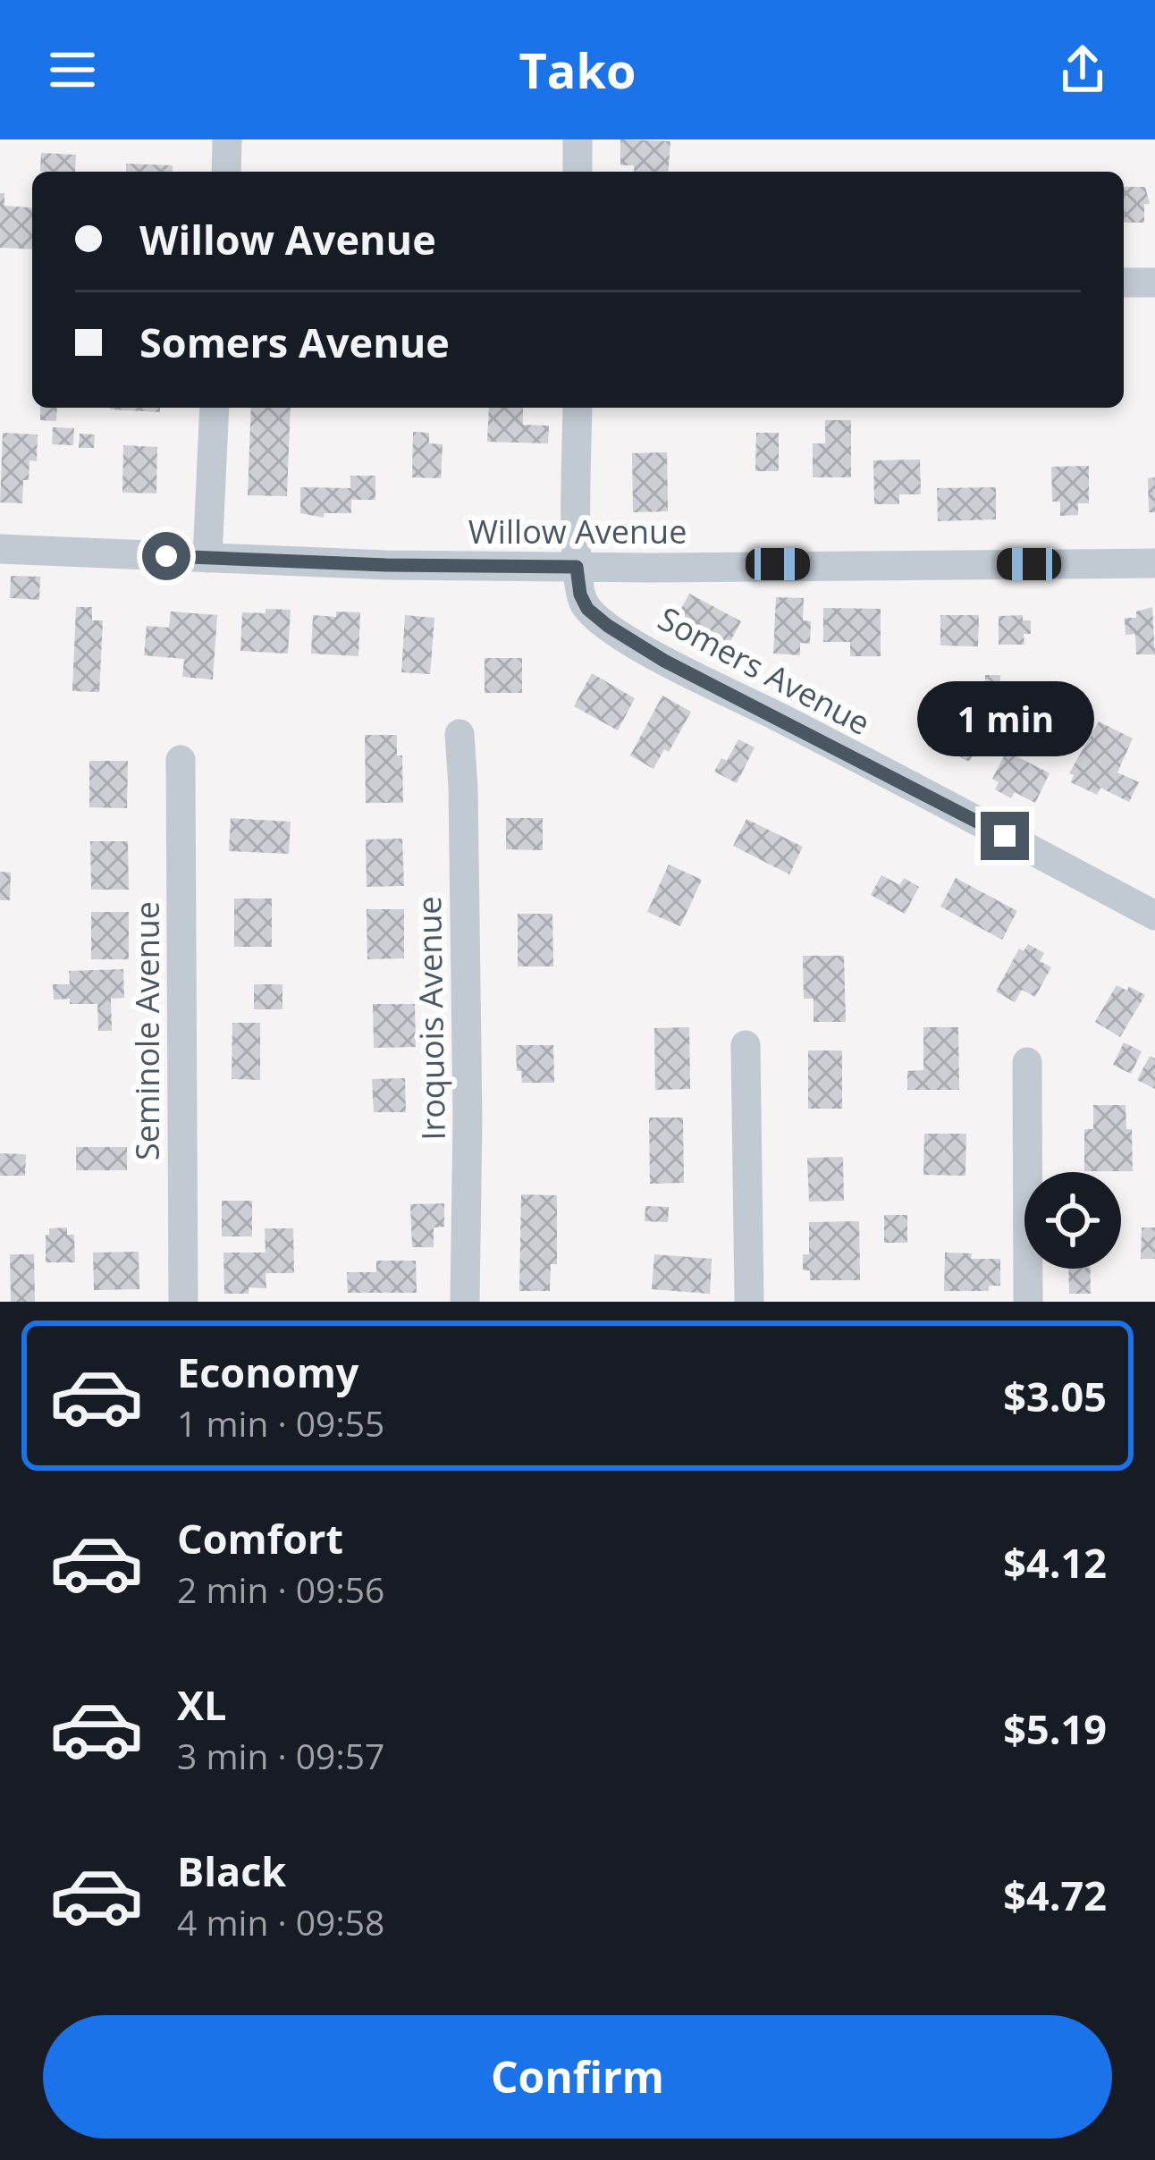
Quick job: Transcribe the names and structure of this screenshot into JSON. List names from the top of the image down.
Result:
{
  "streets": {
    "street": [
      "Willow Avenue",
      "Somers Avenue",
      "Iroquois Avenue",
      "Seminole Avenue"
    ]
  },
  "crossings": [
    ["Willow Avenue", "Somers Avenue"]
  ],
  "page": {
    "header": "Tako",
    "banner": ["Willow Avenue", "Somers Avenue"],
    "bubble": "1 min",
    "list": [
      {
        "name": "Economy",
        "note": "1 min · 09:55",
        "value": "$3.05"
      },
      {
        "name": "Comfort",
        "note": "2 min · 09:56",
        "value": "$4.12"
      },
      {
        "name": "XL",
        "note": "3 min · 09:57",
        "value": "$5.19"
      },
      {
        "name": "Black",
        "note": "4 min · 09:58",
        "value": "$4.72"
      }
    ],
    "buttons": "Confirm"
  }
}
